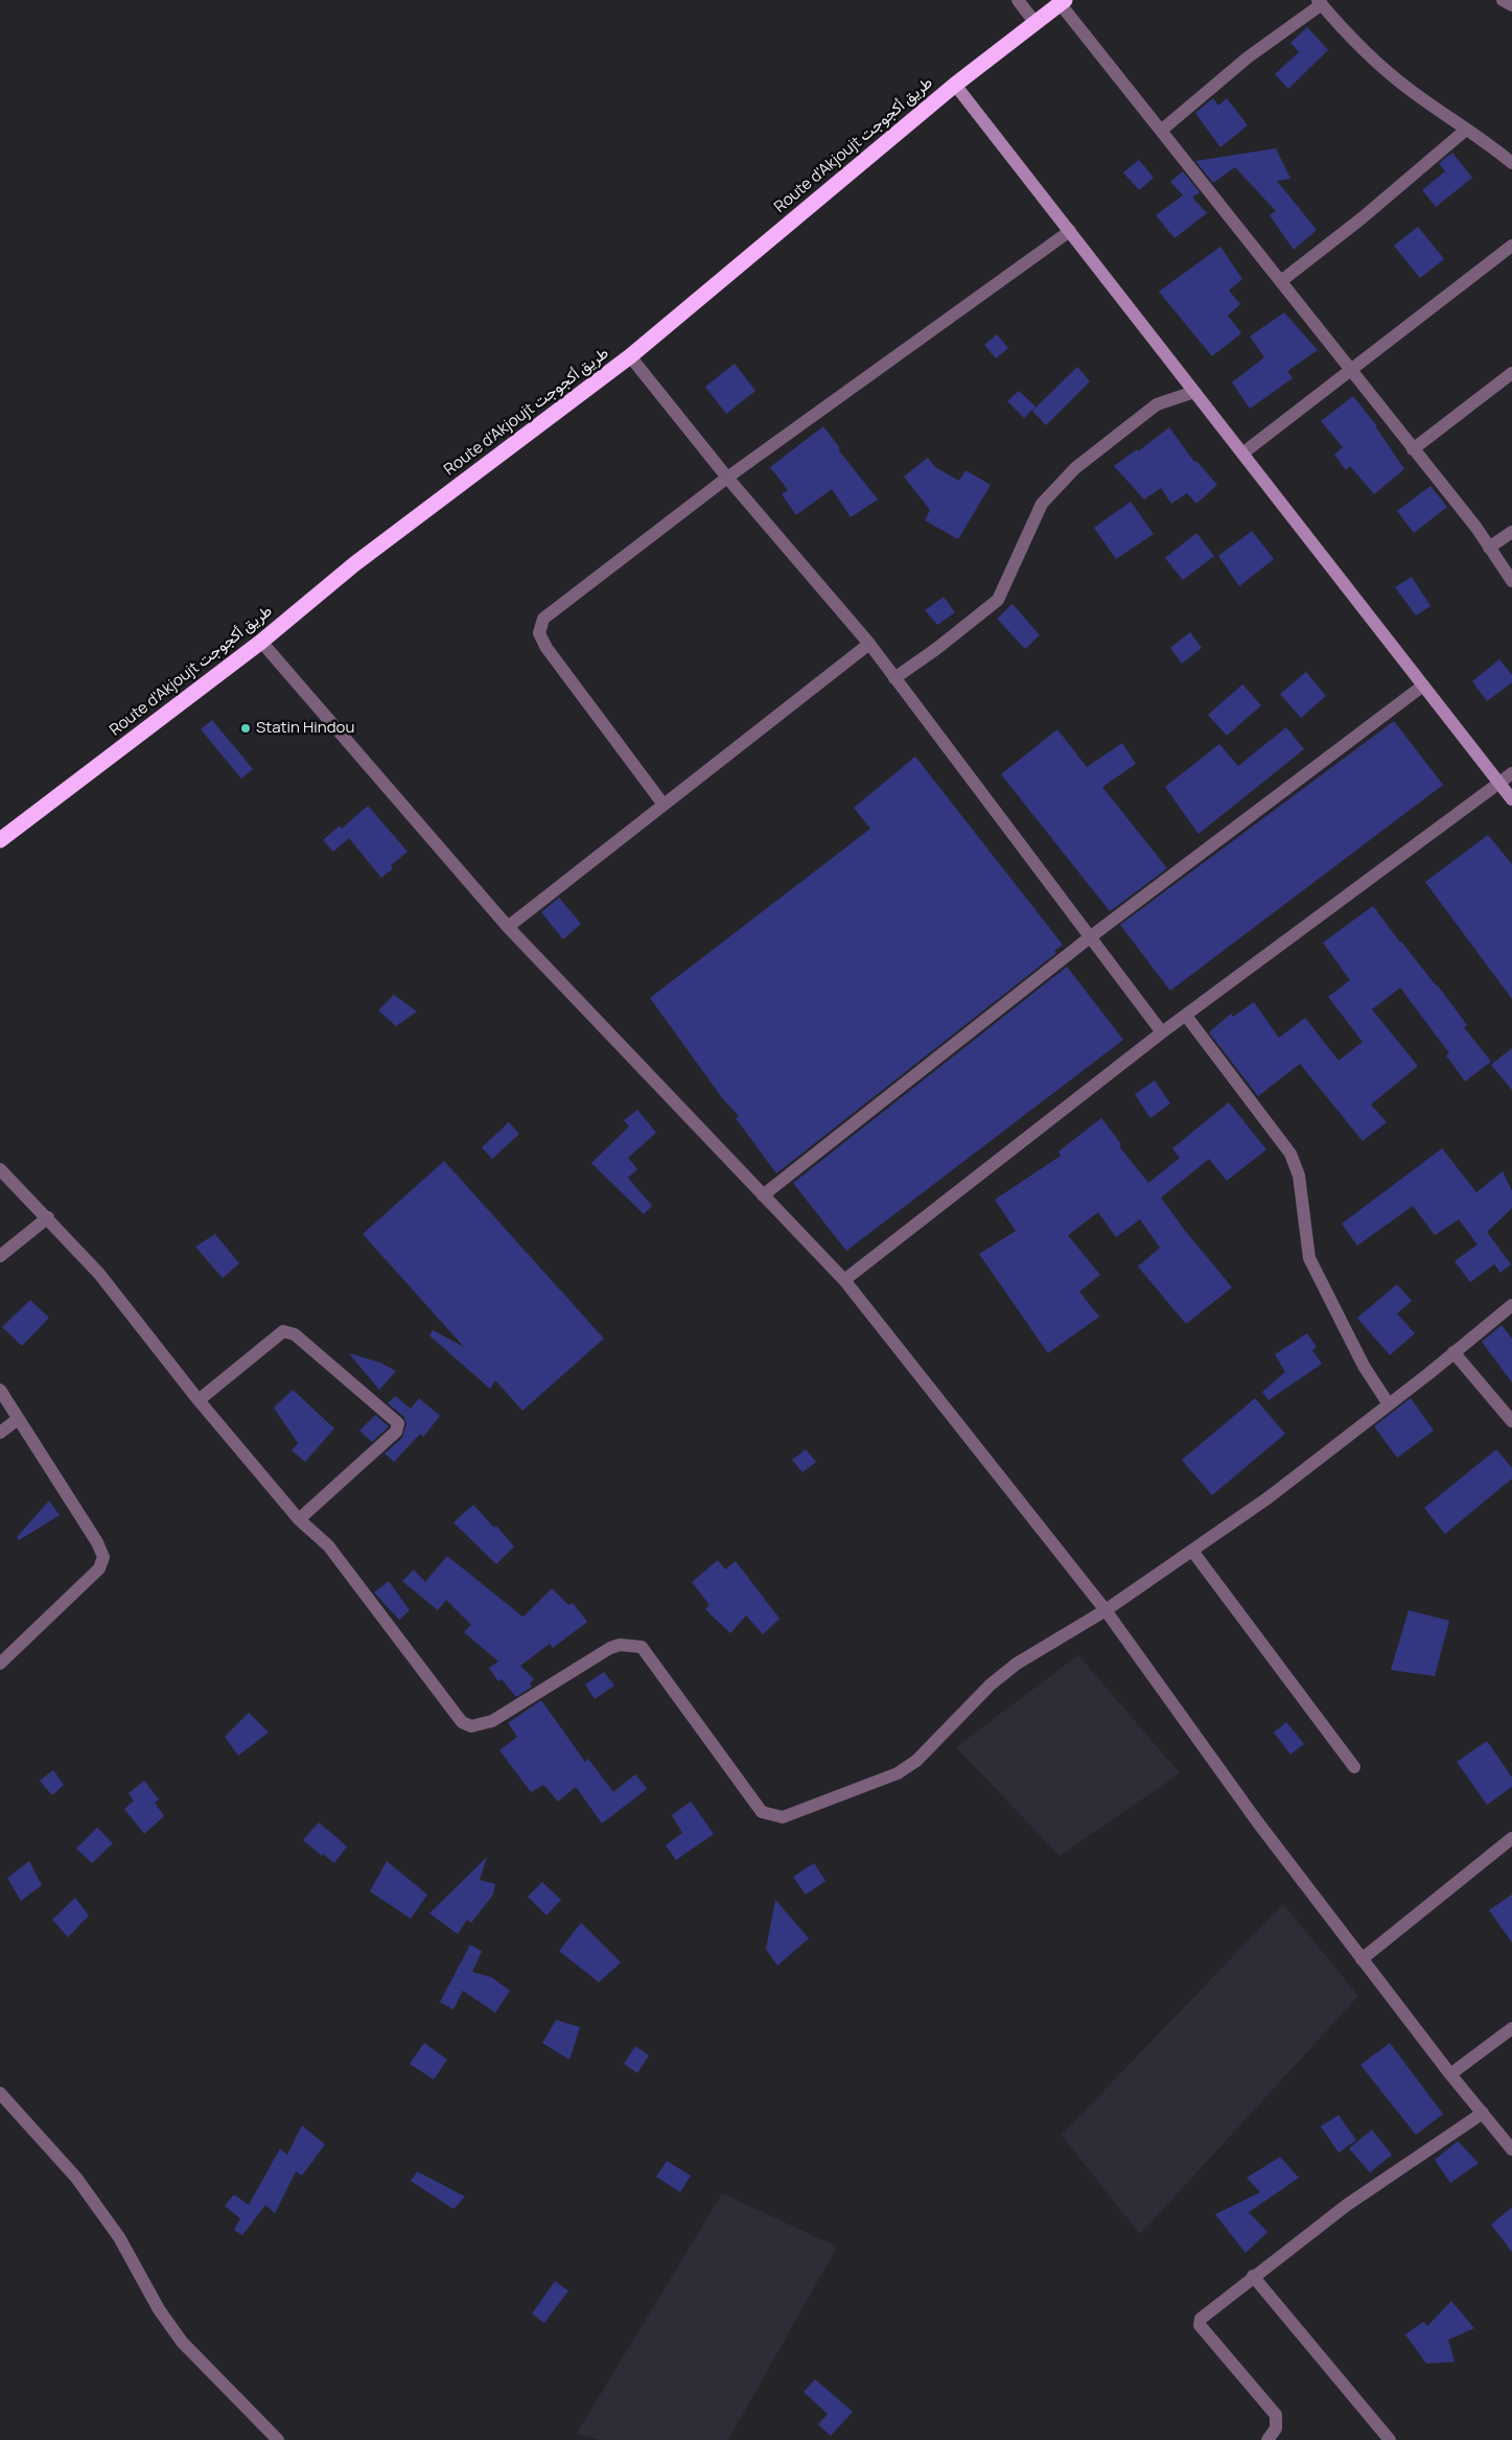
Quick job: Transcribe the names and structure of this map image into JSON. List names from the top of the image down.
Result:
{
  "streets": {
    "highway": ["Route d'Akjoujt طريق أكجوجت"]
  },
  "places": ["Statin Hindou"]
}
